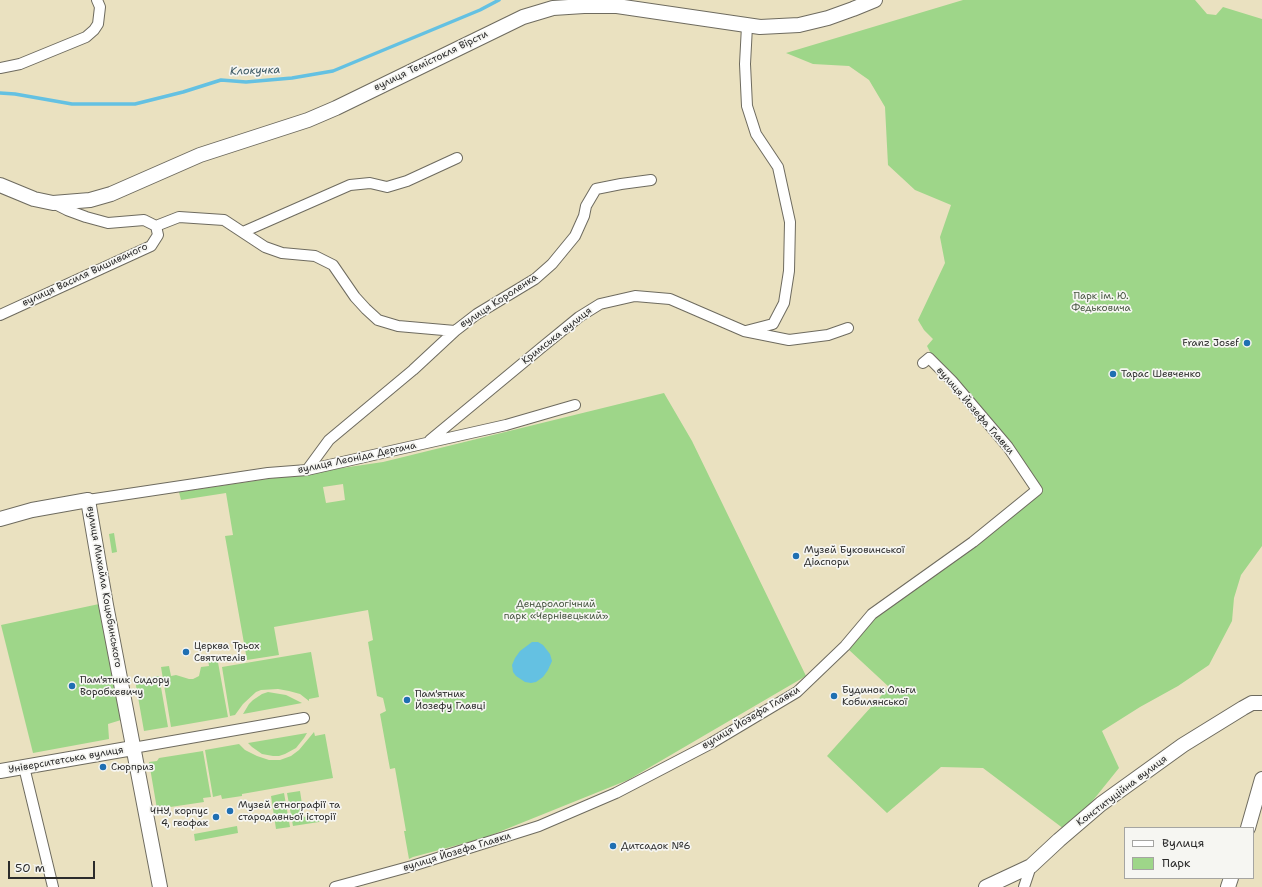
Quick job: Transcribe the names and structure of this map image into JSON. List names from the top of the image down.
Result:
{
  "streets": {
    "street": [
      "вулиця Темістокля Вірсти",
      "вулиця Василя Вишиваного",
      "вулиця Короленка",
      "Кримська вулиця",
      "вулиця Йозефа Главки",
      "вулиця Леоніда Дергача",
      "вулиця Михайла Коцюбинського",
      "Університетська вулиця",
      "Конституційна вулиця"
    ]
  },
  "crossings": [
    ["вулиця Короленка", "вулиця Леоніда Дергача"],
    ["Кримська вулиця", "вулиця Леоніда Дергача"],
    ["вулиця Леоніда Дергача", "вулиця Михайла Коцюбинського"],
    ["вулиця Михайла Коцюбинського", "Університетська вулиця"]
  ],
  "water": ["Клокучка"],
  "parks": ["Парк ім. Ю. Федьковича", "Дендрологічний парк «Чернівецький»"],
  "places": [
    "Franz Josef",
    "Тарас Шевченко",
    "Музей Буковинської Діаспори",
    "Церква Трьох Святителів",
    "Пам'ятник Сидору Воробкевичу",
    "Будинок Ольги Кобилянської",
    "Пам'ятник Йозефу Главці",
    "Сюрприз",
    "Музей етнографії та стародавньої історії",
    "ЧНУ, корпус 4, геофак",
    "Дитсадок №6"
  ],
  "legend": ["Вулиця", "Парк"],
  "scale_bar": "50 m"
}
